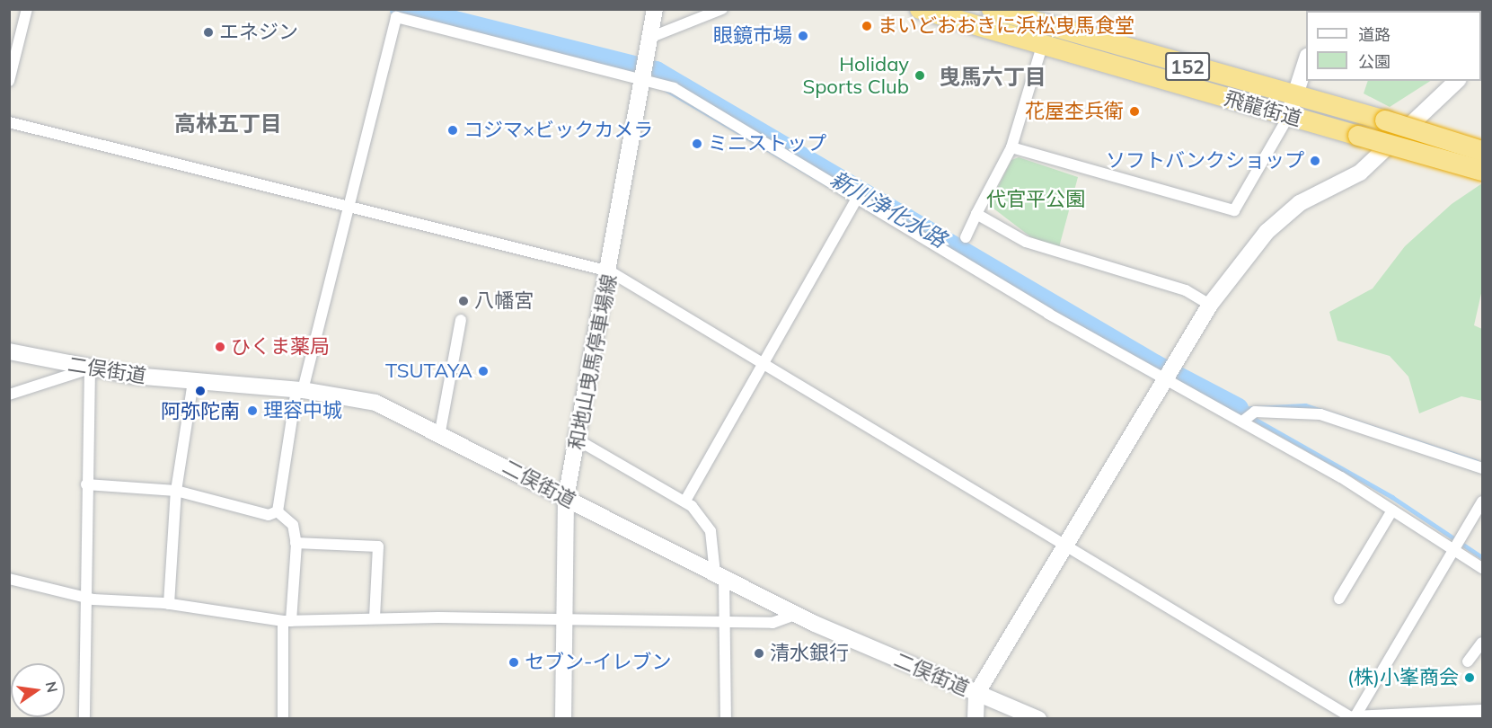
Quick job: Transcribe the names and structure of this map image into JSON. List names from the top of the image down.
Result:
{
  "streets": {
    "highway": ["152", "飛龍街道"],
    "street": ["和地山曳馬停車場線", "二俣街道"]
  },
  "crossings": [
    ["和地山曳馬停車場線", "二俣街道"]
  ],
  "districts": ["曳馬六丁目", "高林五丁目"],
  "water": ["新川浄化水路"],
  "parks": ["代官平公園"],
  "places": [
    "まいどおおきに浜松曳馬食堂",
    "エネジン",
    "眼鏡市場",
    "Holiday Sports Club",
    "花屋杢兵衛",
    "コジマ×ビックカメラ",
    "ミニストップ",
    "ソフトバンクショップ",
    "八幡宮",
    "ひくま薬局",
    "TSUTAYA",
    "阿弥陀南",
    "理容中城",
    "清水銀行",
    "セブン-イレブン",
    "(株)小峯商会"
  ],
  "legend": ["道路", "公園"],
  "north": "right"
}
